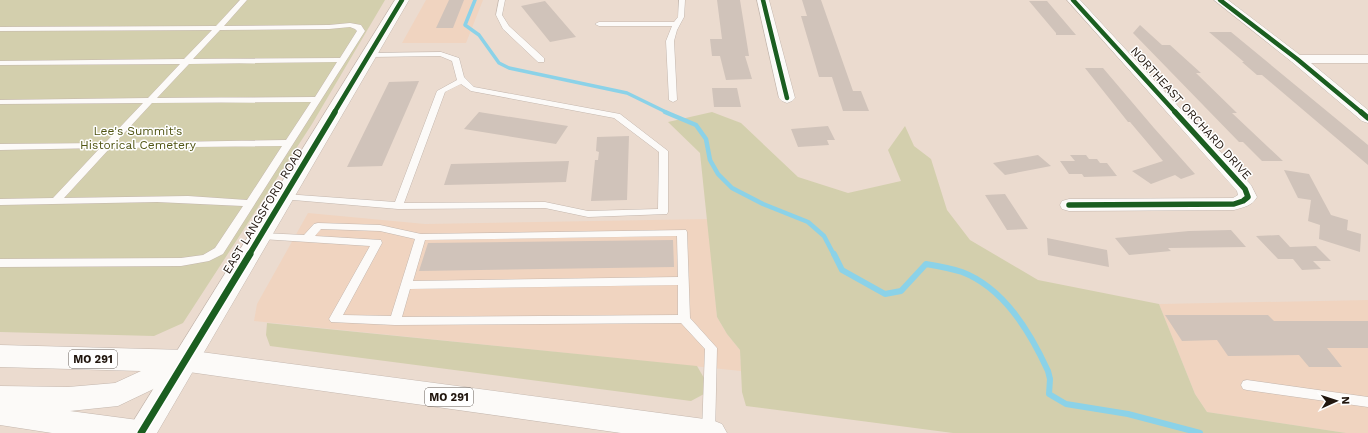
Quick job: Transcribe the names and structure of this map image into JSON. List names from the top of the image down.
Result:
{
  "streets": {
    "main road": ["EAST LANGSFORD ROAD", "MO 291"],
    "street": ["NORTHEAST ORCHARD DRIVE"]
  },
  "crossings": [
    ["EAST LANGSFORD ROAD", "MO 291"]
  ],
  "parks": ["Lee's Summit's Historical Cemetery"],
  "north": "right"
}
